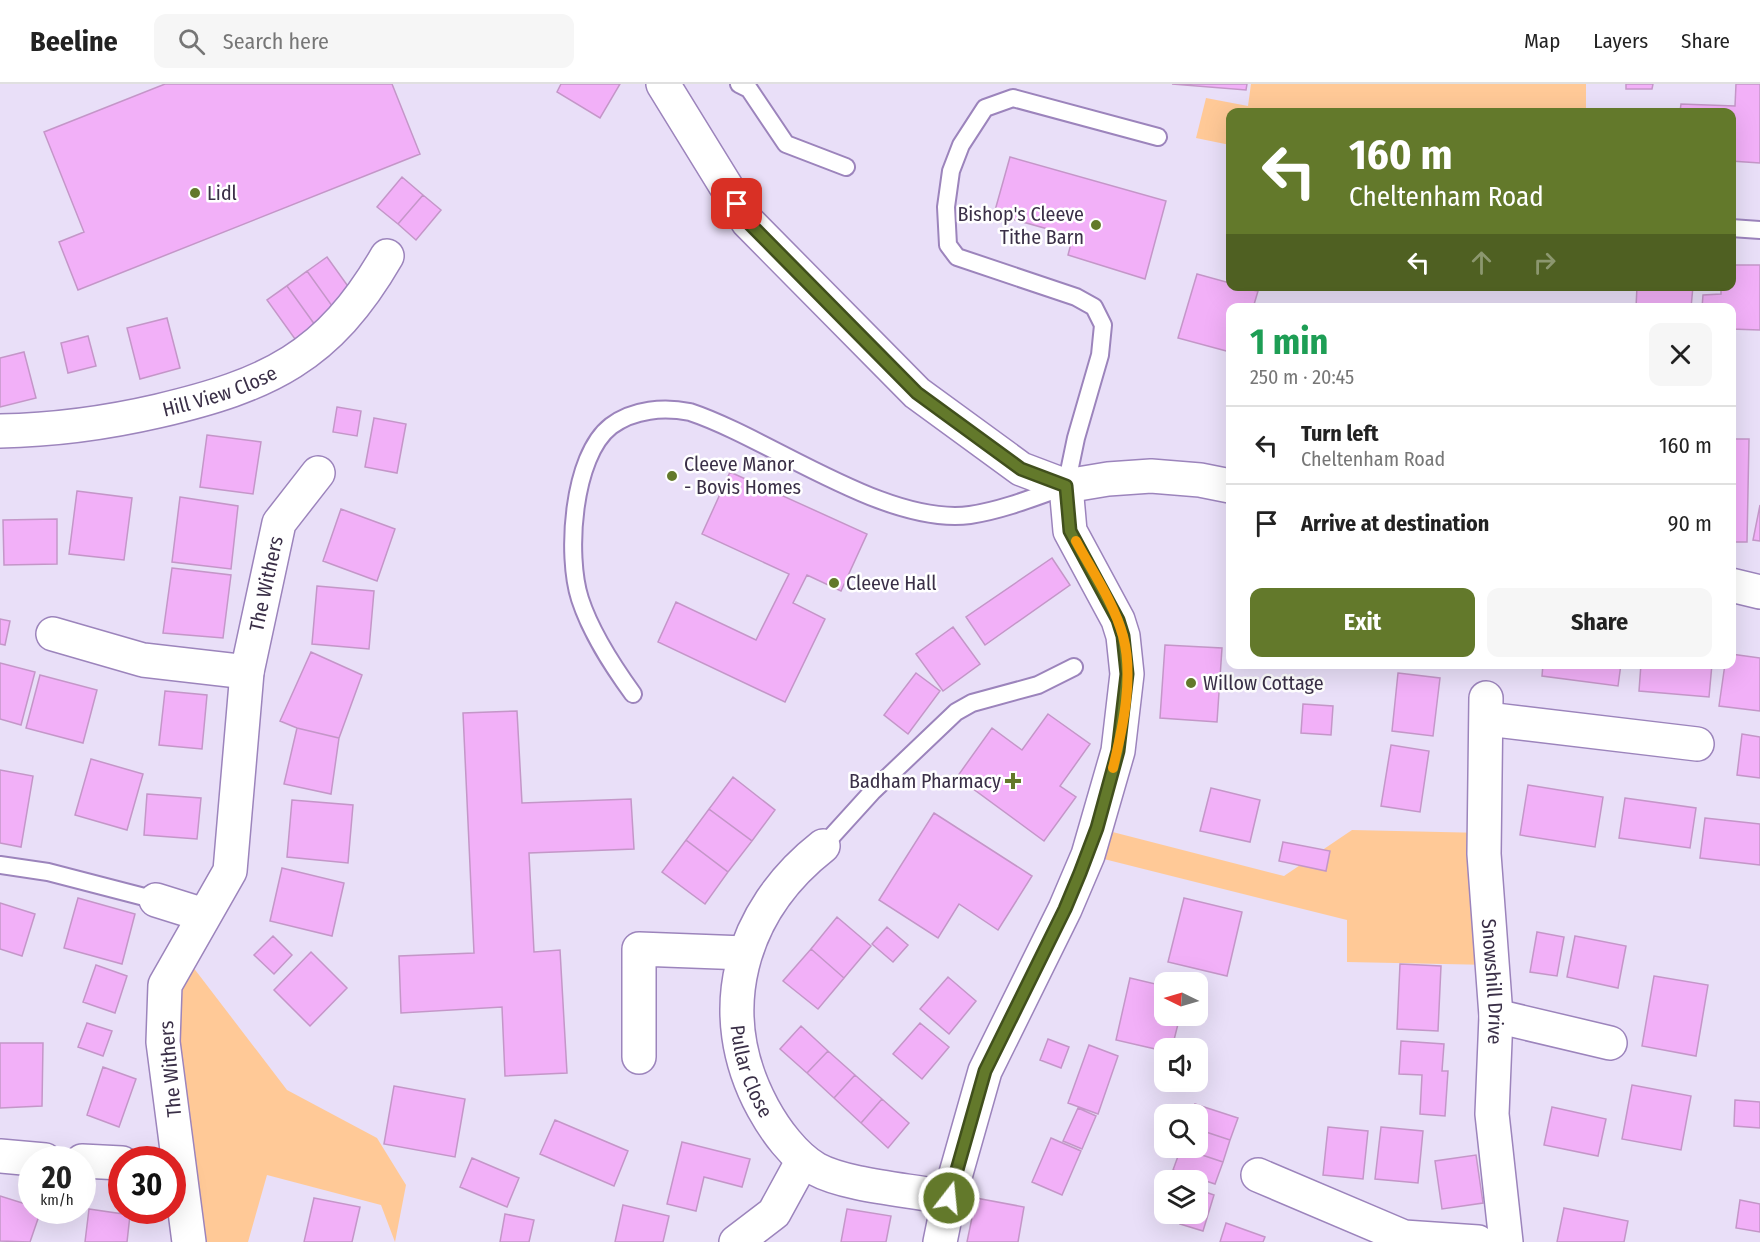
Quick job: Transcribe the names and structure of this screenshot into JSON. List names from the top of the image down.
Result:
{
  "streets": {
    "street": [
      "Hill View Close",
      "The Withers",
      "Snowshill Drive",
      "Pullar Close"
    ]
  },
  "places": {
    "other": [
      "Lidl",
      "Bishop's Cleeve Tithe Barn",
      "Cleeve Manor - Bovis Homes",
      "Cleeve Hall",
      "Willow Cottage"
    ],
    "health": ["Badham Pharmacy"]
  },
  "north": "left",
  "page": {
    "header": "Beeline",
    "search": "Search here",
    "nav": ["Map", "Layers", "Share"],
    "turn": ["160 m", "Cheltenham Road"],
    "heading": ["1 min", "250 m · 20:45"],
    "list": [
      {
        "name": "Turn left",
        "note": "Cheltenham Road",
        "value": "160 m"
      },
      {
        "name": "Arrive at destination",
        "value": "90 m"
      }
    ],
    "buttons": ["Exit", "Share"],
    "speed": "20 km/h",
    "limit": "30"
  }
}
